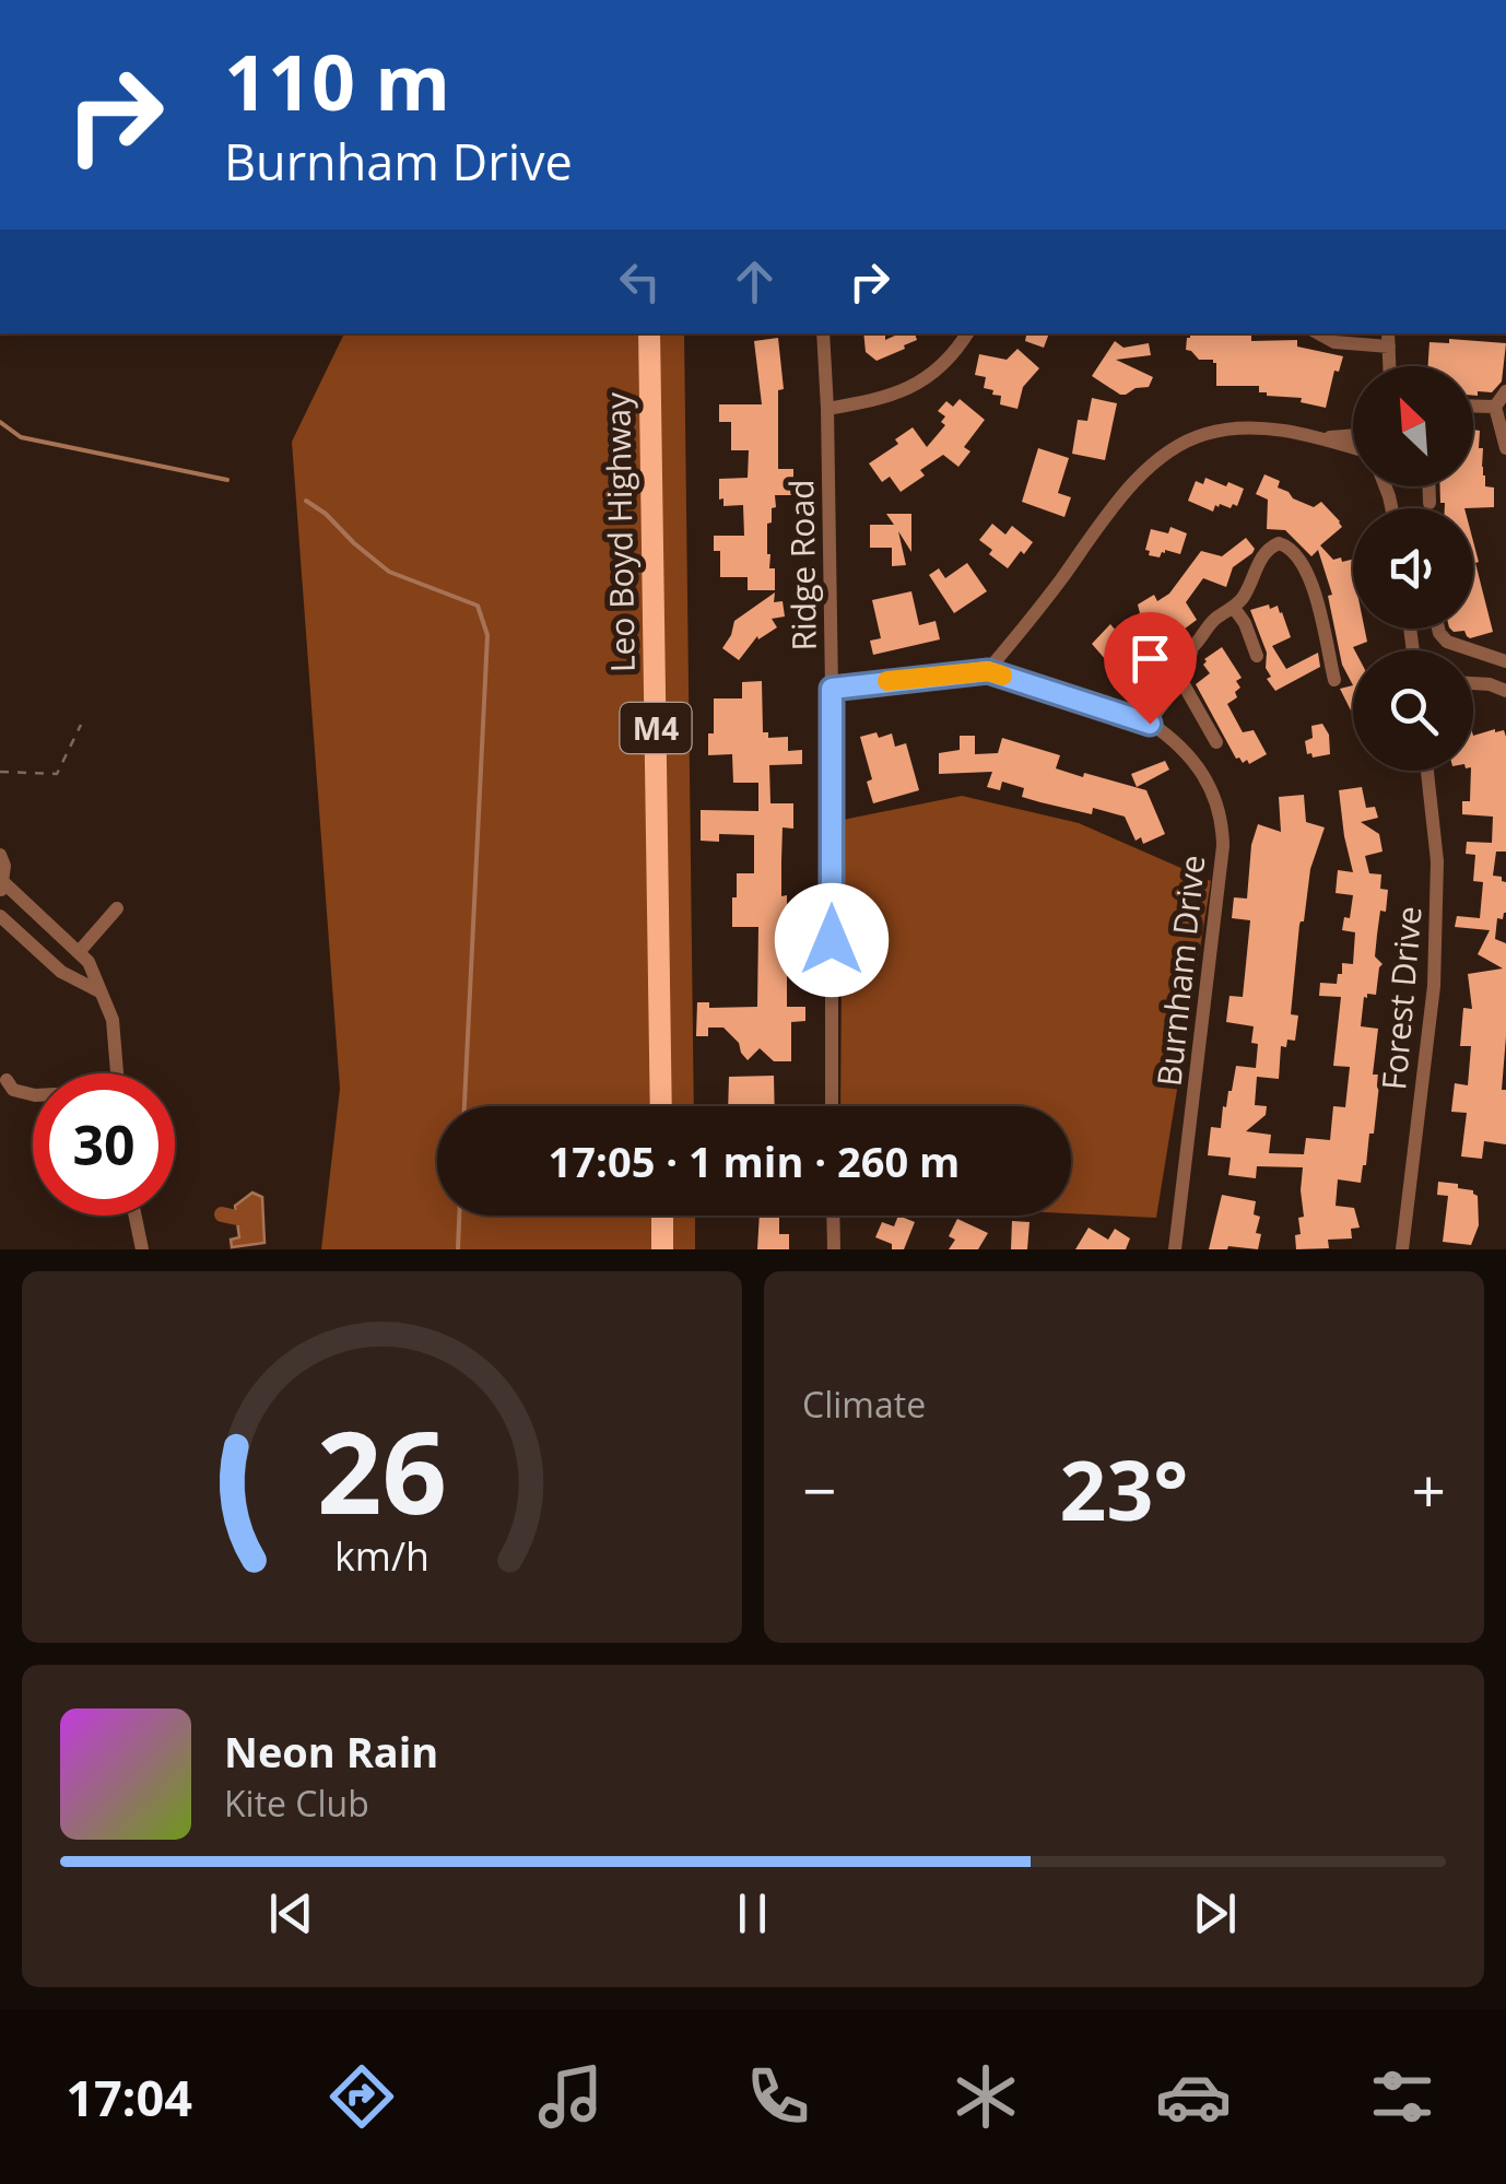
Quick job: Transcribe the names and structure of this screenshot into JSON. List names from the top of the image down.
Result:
{
  "streets": {
    "highway": ["Leo Boyd Highway", "M4"],
    "street": ["Ridge Road", "Burnham Drive", "Forest Drive"]
  },
  "crossings": [
    ["Ridge Road", "Burnham Drive"]
  ],
  "north": "top left",
  "page": {
    "turn": ["110 m", "Burnham Drive"],
    "limit": "30",
    "trip": "17:05 · 1 min · 260 m",
    "tile": "Climate",
    "heat": ["−", "23°", "+"],
    "song": ["Neon Rain", "Kite Club"],
    "tabs": "17:04",
    "gauge": ["26", "km/h"]
  }
}
